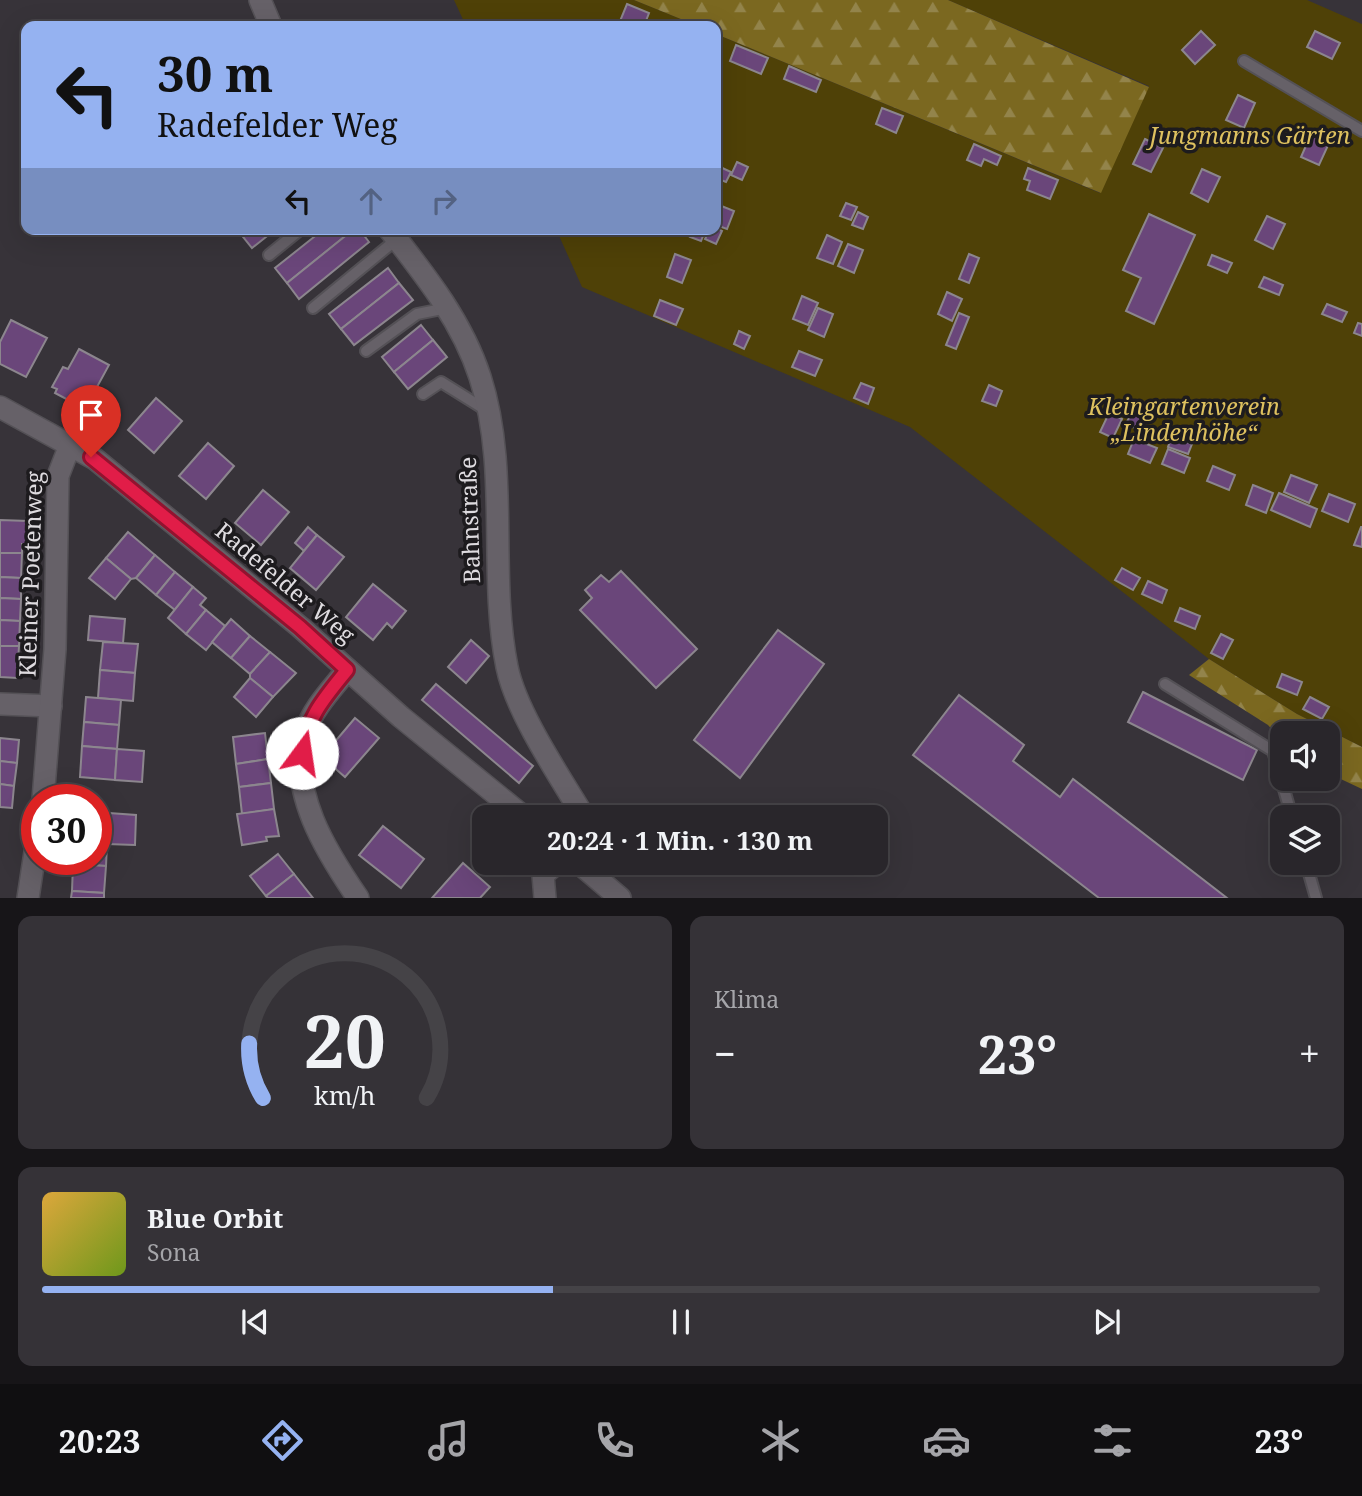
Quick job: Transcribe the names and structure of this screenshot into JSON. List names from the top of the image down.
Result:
{
  "streets": {
    "street": ["Bahnstraße", "Kleiner Poetenweg", "Radefelder Weg"]
  },
  "crossings": [
    ["Kleiner Poetenweg", "Radefelder Weg"]
  ],
  "parks": ["Jungmanns Gärten", "Kleingartenverein „Lindenhöhe“"],
  "page": {
    "turn": ["30 m", "Radefelder Weg"],
    "limit": "30",
    "trip": "20:24 · 1 Min. · 130 m",
    "tile": "Klima",
    "heat": ["−", "23°", "+"],
    "song": ["Blue Orbit", "Sona"],
    "tabs": ["20:23", "23°"],
    "gauge": ["20", "km/h"]
  }
}
